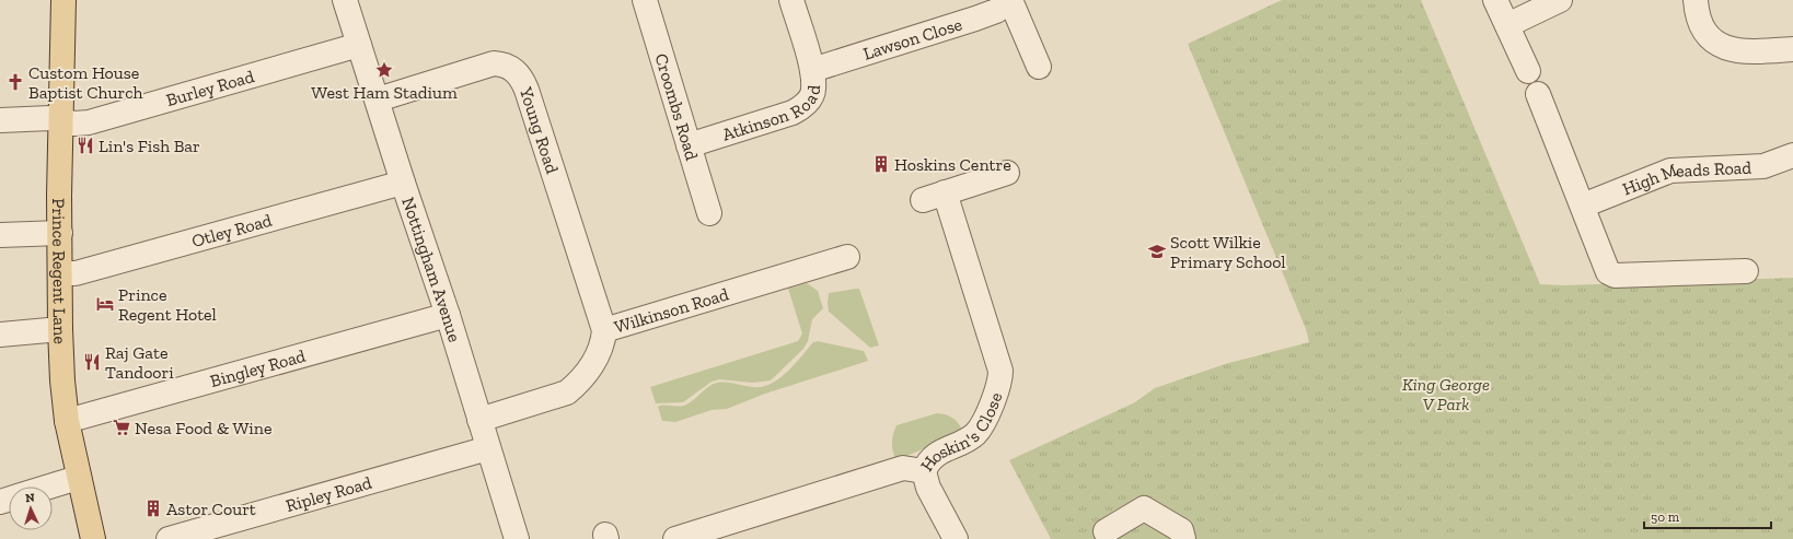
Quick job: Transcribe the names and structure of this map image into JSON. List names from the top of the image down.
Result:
{
  "streets": {
    "main road": ["Prince Regent Lane"],
    "street": [
      "Lawson Close",
      "Burley Road",
      "Croombs Road",
      "Atkinson Road",
      "Young Road",
      "High Meads Road",
      "Otley Road",
      "Nottingham Avenue",
      "Wilkinson Road",
      "Bingley Road",
      "Hoskin's Close",
      "Ripley Road"
    ]
  },
  "crossings": [
    ["Lawson Close", "Atkinson Road"],
    ["Burley Road", "Nottingham Avenue"],
    ["Burley Road", "Prince Regent Lane"],
    ["Croombs Road", "Atkinson Road"],
    ["Young Road", "Nottingham Avenue"],
    ["Young Road", "Wilkinson Road"],
    ["Otley Road", "Nottingham Avenue"],
    ["Otley Road", "Prince Regent Lane"],
    ["Nottingham Avenue", "Wilkinson Road"],
    ["Nottingham Avenue", "Bingley Road"],
    ["Nottingham Avenue", "Ripley Road"],
    ["Prince Regent Lane", "Bingley Road"]
  ],
  "parks": ["King George V Park"],
  "places": {
    "place": ["West Ham Stadium"],
    "church": ["Custom House Baptist Church"],
    "restaurant": ["Lin's Fish Bar", "Raj Gate Tandoori"],
    "building": ["Hoskins Centre", "Astor Court"],
    "school or university": ["Scott Wilkie Primary School"],
    "hotel": ["Prince Regent Hotel"],
    "supermarket": ["Nesa Food & Wine"]
  },
  "scale_bar": "50 m",
  "north": "top"
}
